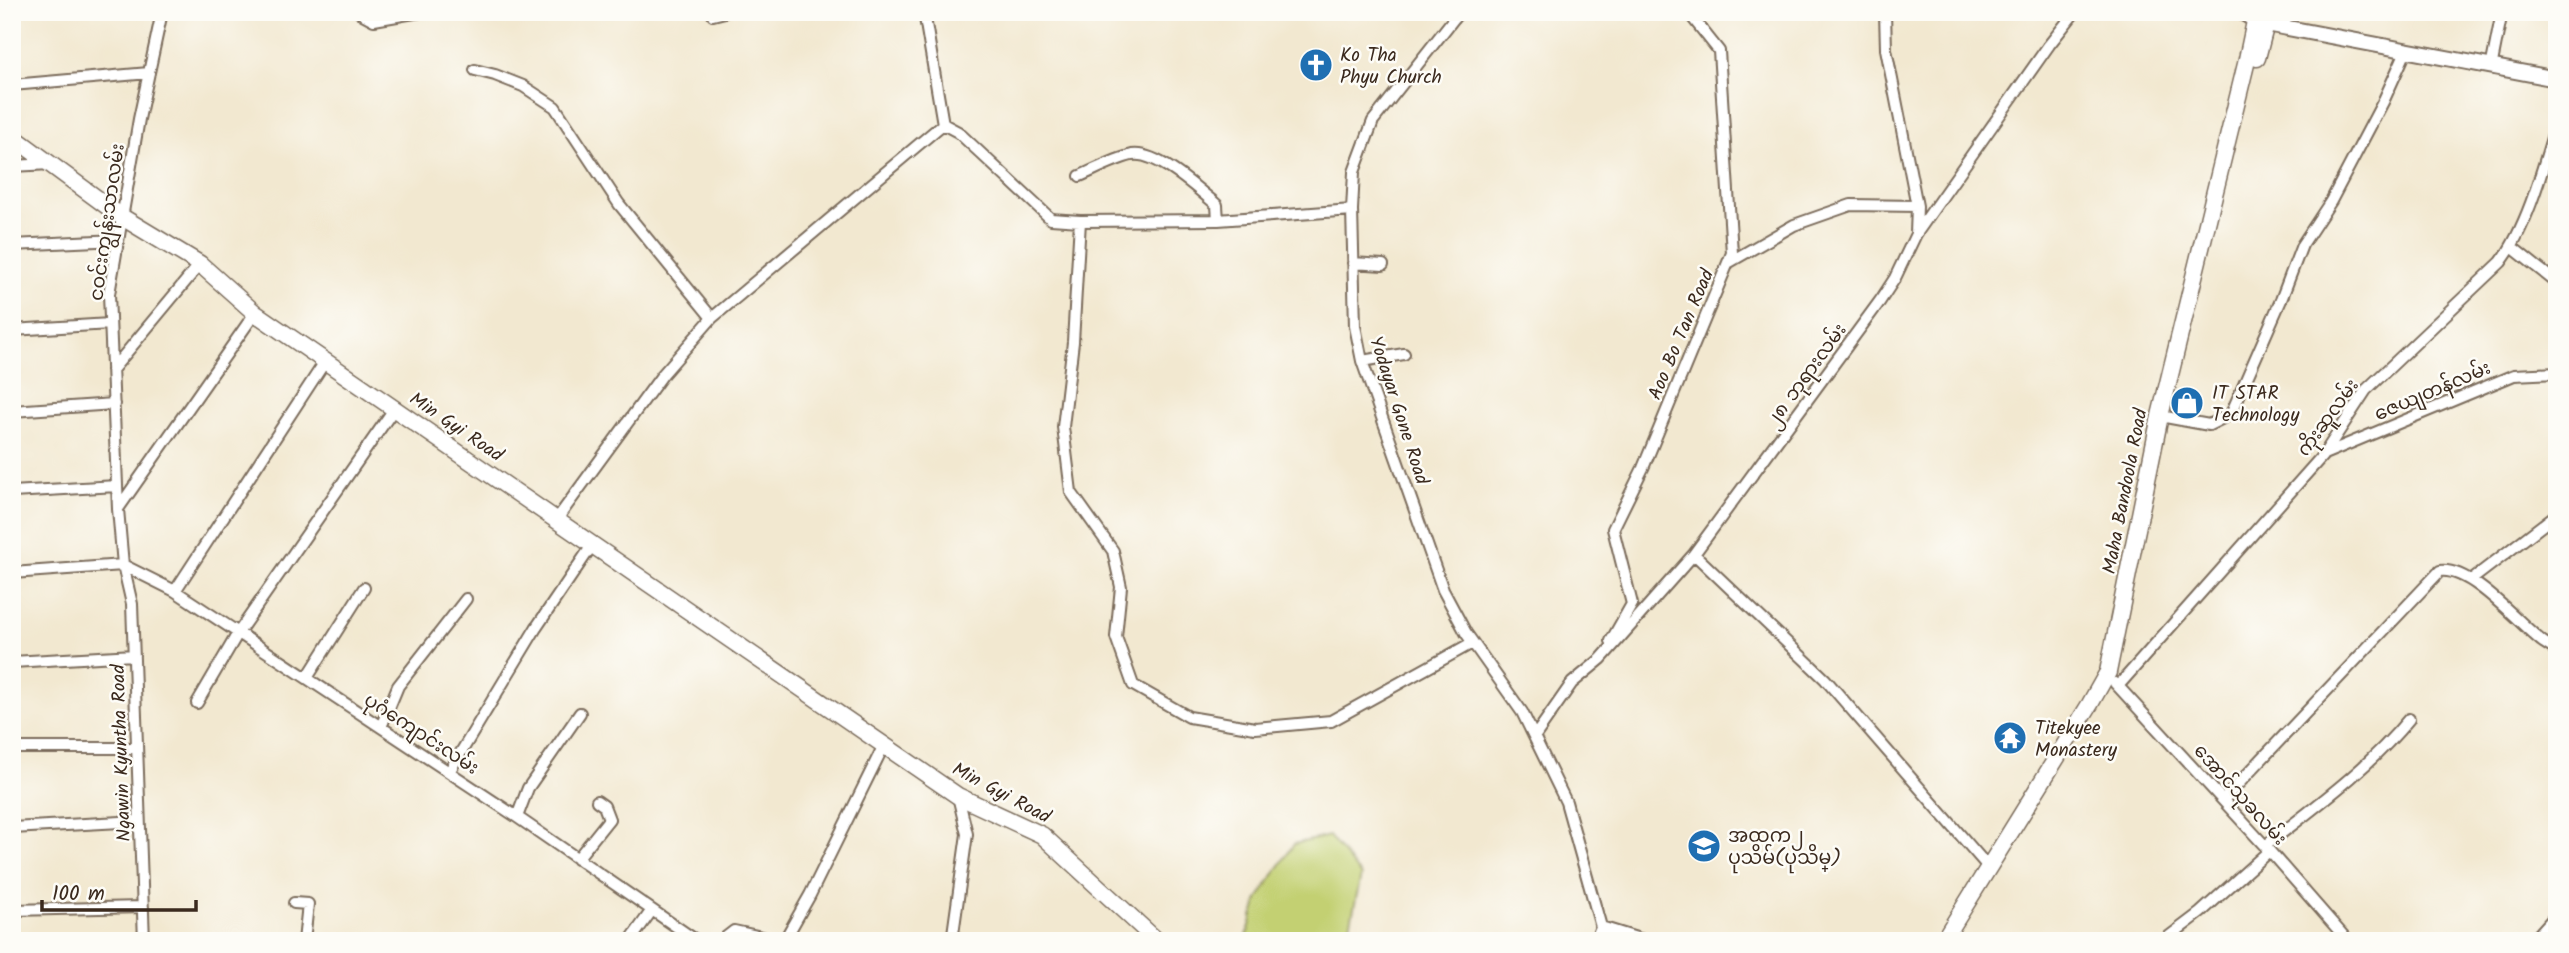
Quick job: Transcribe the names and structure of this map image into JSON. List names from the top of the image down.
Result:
{
  "streets": {
    "main road": ["Min Gyi Road", "Maha Bandoola Road"],
    "street": [
      "ငဝင်းကျွန်းသာလမ်း",
      "Aoo Bo Tan Road",
      "၂၈ ဘုရားလမ်း",
      "ဇေယျတန်လမ်း",
      "Yodayar Gone Road",
      "ကိုးဆူလမ်း",
      "ပုဂံကျောင်းလမ်း",
      "Ngawin Kyuntha Road",
      "အောင်သုခလမ်း"
    ]
  },
  "crossings": [
    ["ငဝင်းကျွန်းသာလမ်း", "Min Gyi Road"],
    ["ငဝင်းကျွန်းသာလမ်း", "ပုဂံကျောင်းလမ်း"],
    ["ငဝင်းကျွန်းသာလမ်း", "Ngawin Kyuntha Road"],
    ["Aoo Bo Tan Road", "၂၈ ဘုရားလမ်း"],
    ["၂၈ ဘုရားလမ်း", "Yodayar Gone Road"],
    ["ဇေယျတန်လမ်း", "ကိုးဆူလမ်း"],
    ["ကိုးဆူလမ်း", "Maha Bandoola Road"],
    ["ကိုးဆူလမ်း", "အောင်သုခလမ်း"],
    ["Maha Bandoola Road", "အောင်သုခလမ်း"],
    ["ပုဂံကျောင်းလမ်း", "Ngawin Kyuntha Road"]
  ],
  "places": {
    "church": ["Ko Tha Phyu Church"],
    "shop": ["IT STAR Technology"],
    "temple": ["Titekyee Monastery"],
    "school or university": ["အထက၂ ပုသိမ်(ပုသိမ္)"]
  },
  "scale_bar": "100 m"
}
